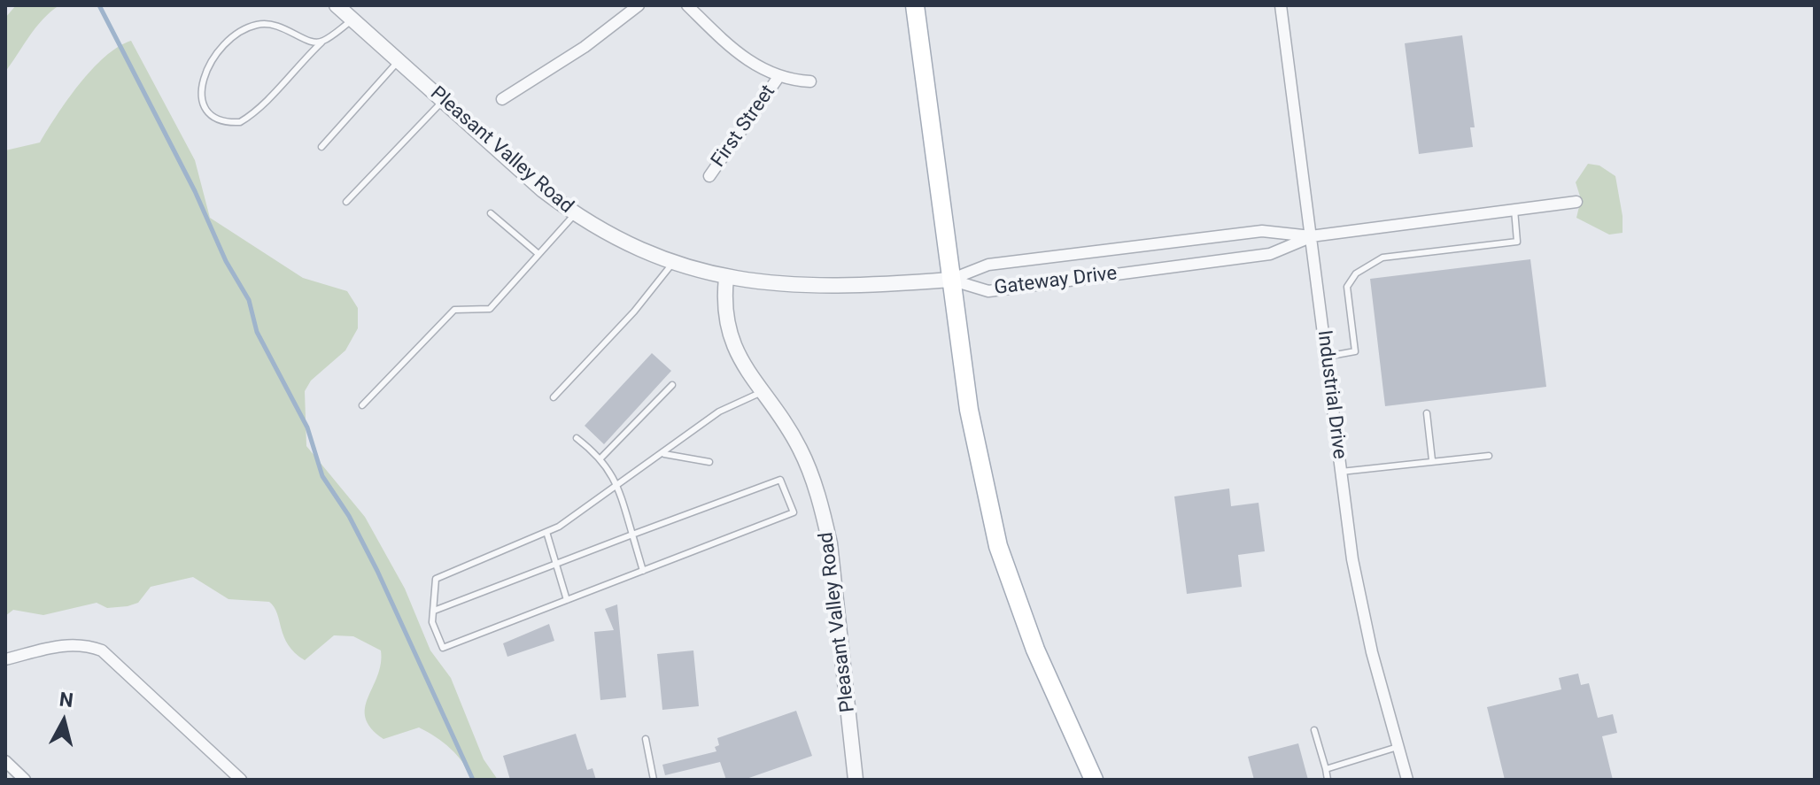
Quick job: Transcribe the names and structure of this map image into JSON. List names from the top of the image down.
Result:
{
  "streets": {
    "street": [
      "First Street",
      "Pleasant Valley Road",
      "Gateway Drive",
      "Industrial Drive"
    ]
  },
  "crossings": [
    ["Pleasant Valley Road", "Gateway Drive"],
    ["Gateway Drive", "Industrial Drive"]
  ],
  "north": "top"
}
